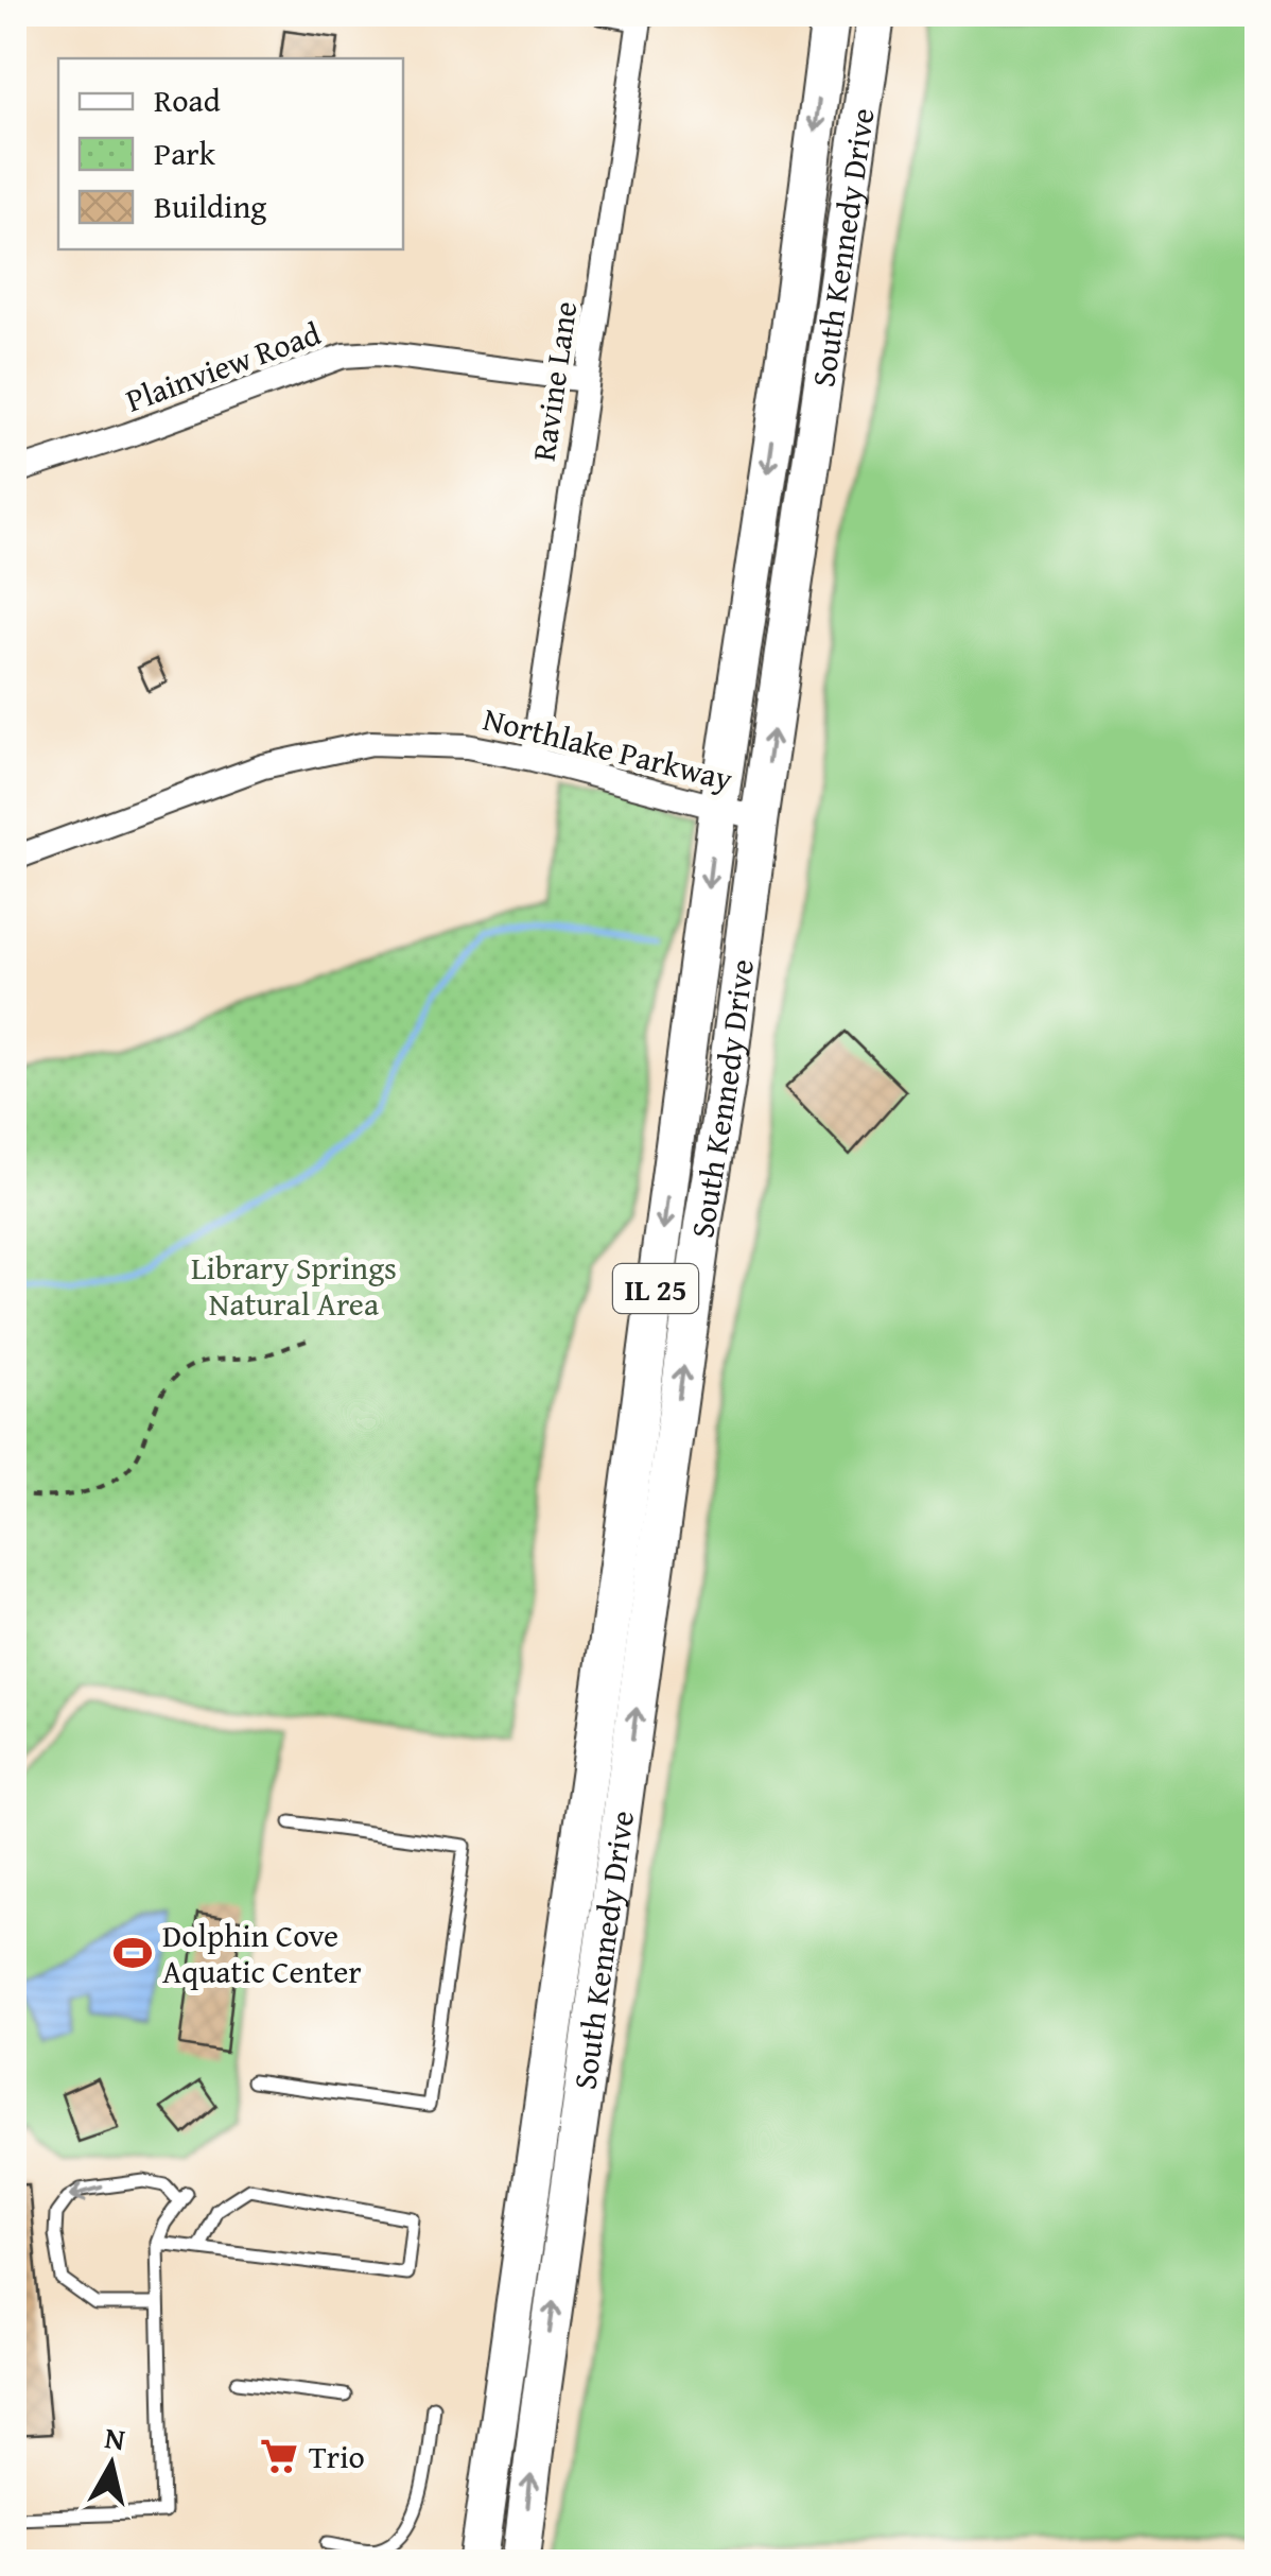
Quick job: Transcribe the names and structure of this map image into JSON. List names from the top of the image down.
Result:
{
  "streets": {
    "main road": ["South Kennedy Drive", "IL 25"],
    "street": ["Plainview Road", "Ravine Lane", "Northlake Parkway"]
  },
  "crossings": [
    ["South Kennedy Drive", "Northlake Parkway"],
    ["Plainview Road", "Ravine Lane"],
    ["Ravine Lane", "Northlake Parkway"]
  ],
  "parks": ["Library Springs Natural Area"],
  "places": {
    "sports": ["Dolphin Cove Aquatic Center"],
    "supermarket": ["Trio"]
  },
  "legend": ["Road", "Park", "Building"],
  "north": "top"
}
